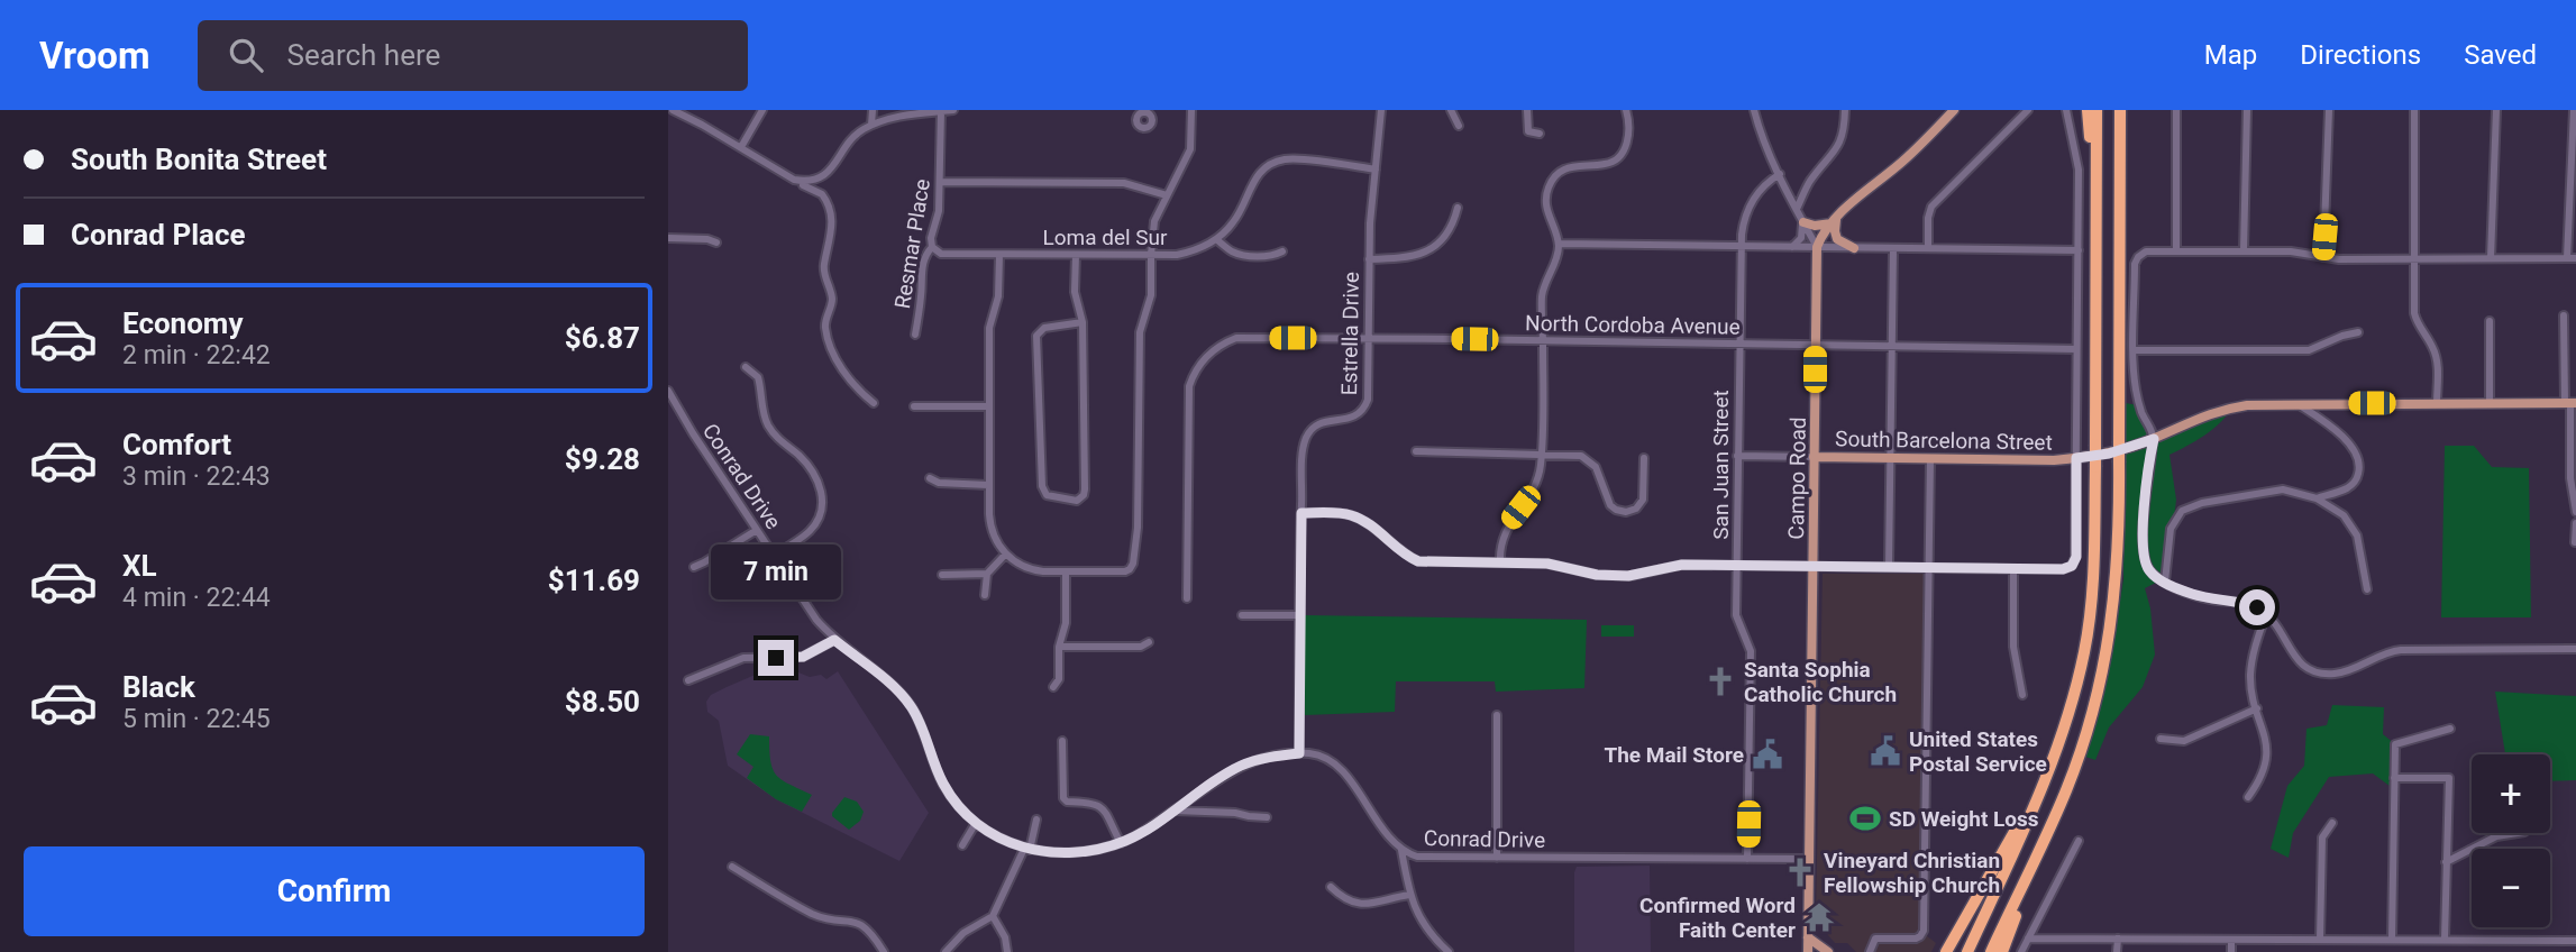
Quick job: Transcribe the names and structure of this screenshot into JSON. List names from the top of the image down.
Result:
{
  "streets": {
    "main road": ["South Barcelona Street", "Campo Road"],
    "street": [
      "Loma del Sur",
      "Resmar Place",
      "North Cordoba Avenue",
      "Estrella Drive",
      "San Juan Street",
      "Conrad Drive"
    ]
  },
  "crossings": [
    ["Loma del Sur", "Resmar Place"],
    ["Loma del Sur", "Estrella Drive"],
    ["North Cordoba Avenue", "Estrella Drive"],
    ["North Cordoba Avenue", "San Juan Street"],
    ["North Cordoba Avenue", "Campo Road"],
    ["Estrella Drive", "Conrad Drive"],
    ["South Barcelona Street", "Campo Road"],
    ["San Juan Street", "Conrad Drive"],
    ["Conrad Drive", "Campo Road"]
  ],
  "places": {
    "church": ["Santa Sophia Catholic Church", "Vineyard Christian Fellowship Church"],
    "public building": ["United States Postal Service", "The Mail Store"],
    "sports": ["SD Weight Loss"],
    "temple": ["Confirmed Word Faith Center"]
  },
  "page": {
    "header": "Vroom",
    "search": "Search here",
    "nav": ["Map", "Directions", "Saved"],
    "banner": ["South Bonita Street", "Conrad Place"],
    "list": [
      {
        "name": "Economy",
        "note": "2 min · 22:42",
        "value": "$6.87"
      },
      {
        "name": "Comfort",
        "note": "3 min · 22:43",
        "value": "$9.28"
      },
      {
        "name": "XL",
        "note": "4 min · 22:44",
        "value": "$11.69"
      },
      {
        "name": "Black",
        "note": "5 min · 22:45",
        "value": "$8.50"
      }
    ],
    "bubble": "7 min",
    "map_buttons": ["+", "−"],
    "buttons": "Confirm"
  }
}
